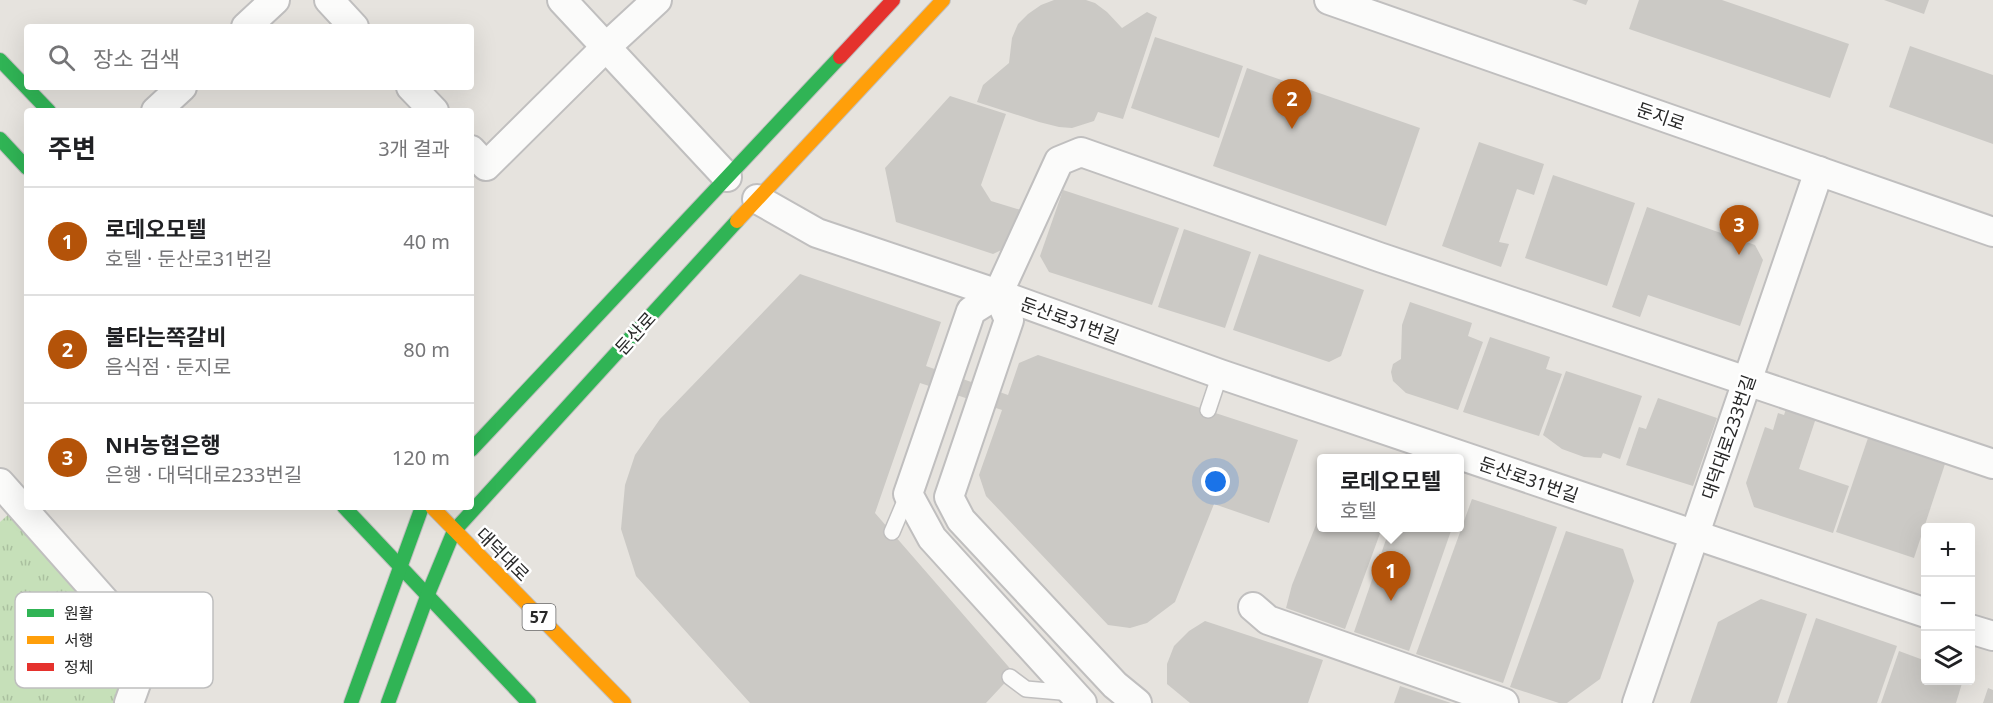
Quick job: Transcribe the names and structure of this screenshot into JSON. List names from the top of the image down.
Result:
{
  "streets": {
    "street": [
      "둔지로",
      "둔산로31번길",
      "둔산로",
      "대덕대로233번길",
      "대덕대로",
      "57"
    ]
  },
  "crossings": [
    ["둔지로", "대덕대로233번길"],
    ["둔산로31번길", "둔산로"],
    ["둔산로31번길", "대덕대로233번길"],
    ["둔산로", "대덕대로"]
  ],
  "legend": ["원활", "서행", "정체"],
  "page": {
    "search": "장소 검색",
    "pins": ["2", "3", "1"],
    "heading": ["주변", "3개 결과"],
    "list": [
      {
        "mark": "1",
        "name": "로데오모텔",
        "note": "호텔 · 둔산로31번길",
        "value": "40 m"
      },
      {
        "mark": "2",
        "name": "불타는쪽갈비",
        "note": "음식점 · 둔지로",
        "value": "80 m"
      },
      {
        "mark": "3",
        "name": "NH농협은행",
        "note": "은행 · 대덕대로233번길",
        "value": "120 m"
      }
    ],
    "popup": ["로데오모텔", "호텔"],
    "map_buttons": ["+", "−"]
  }
}
